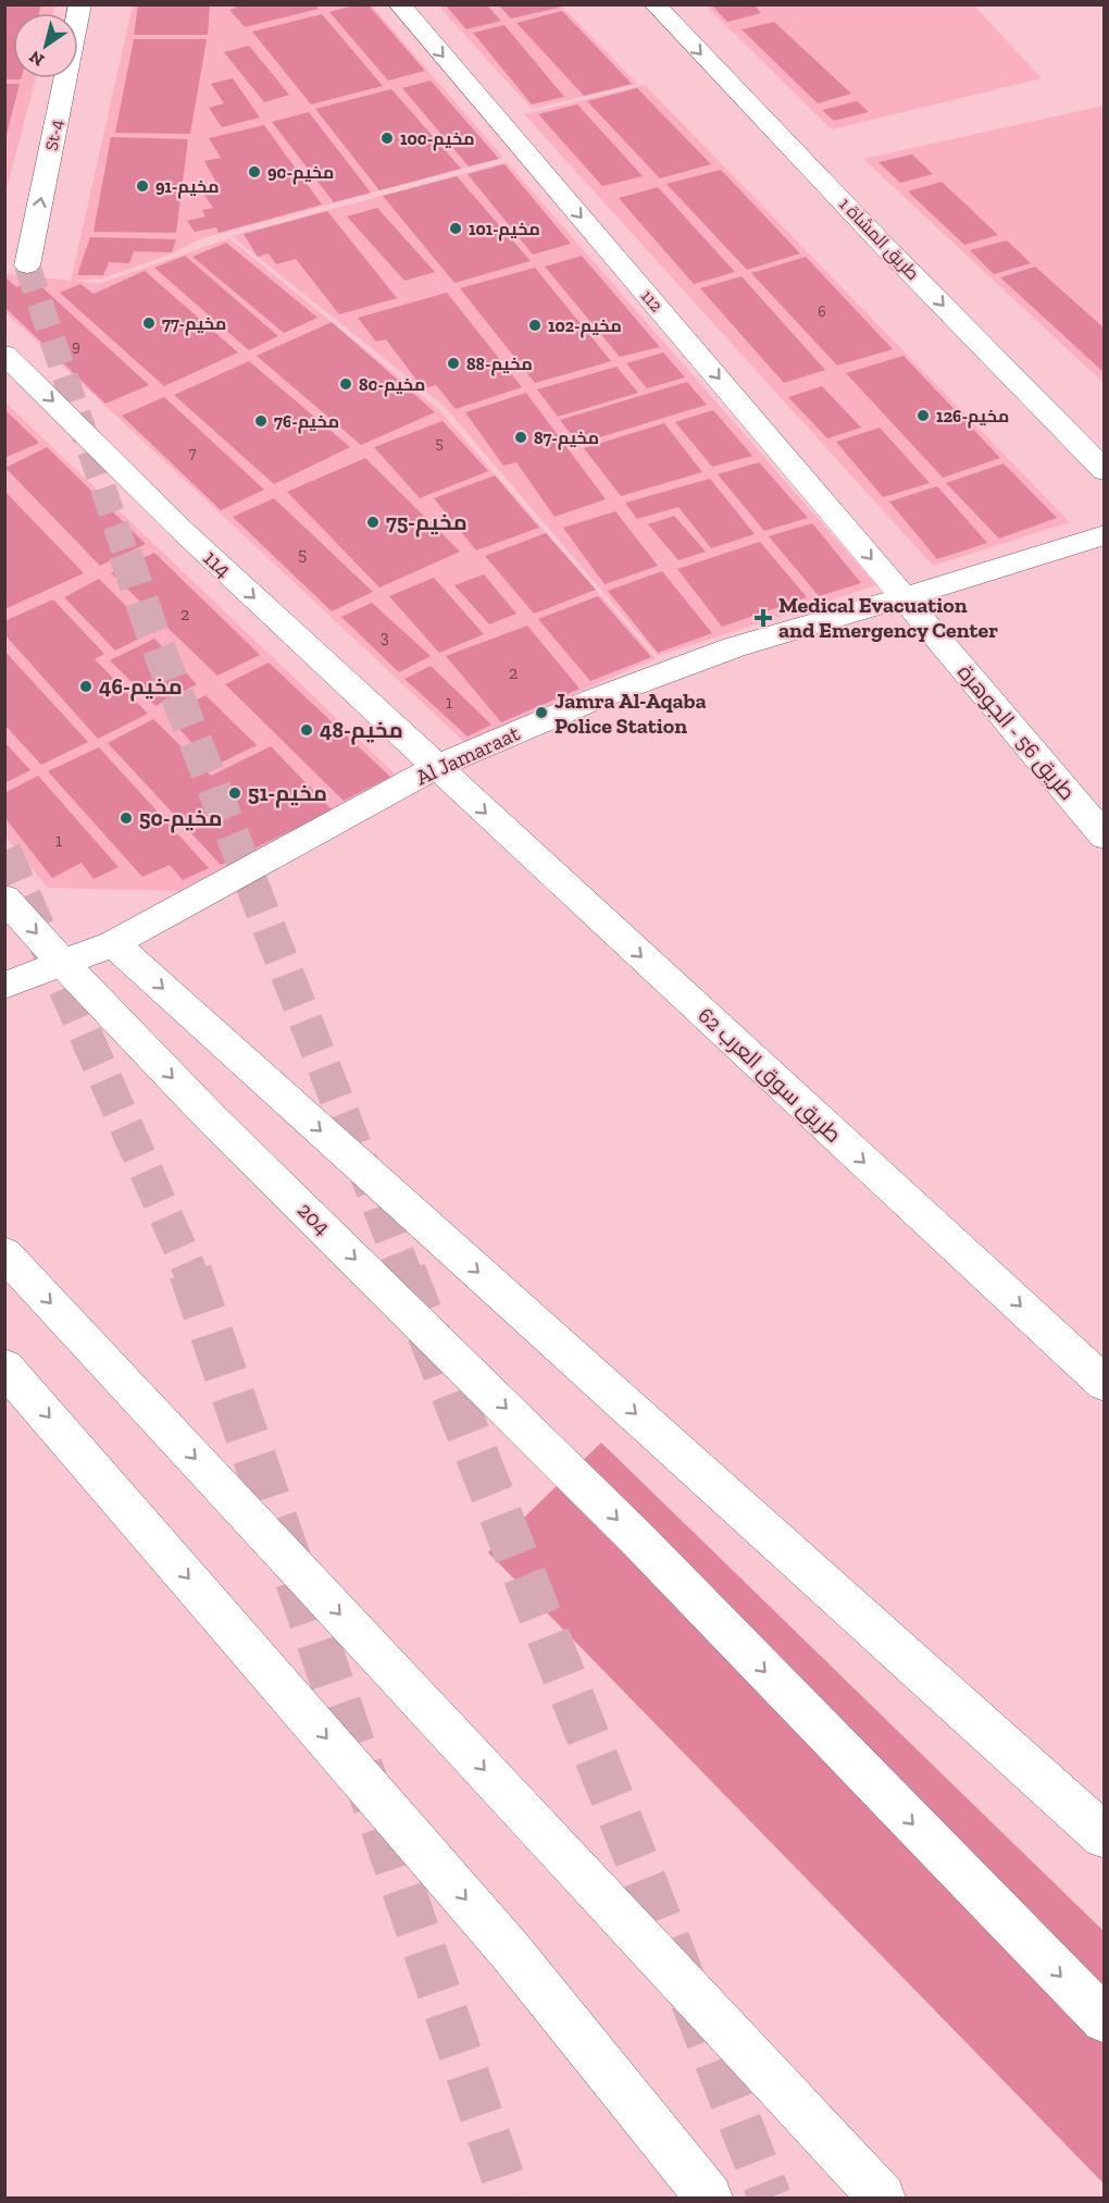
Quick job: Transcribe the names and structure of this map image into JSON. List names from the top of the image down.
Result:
{
  "streets": {
    "street": [
      "St-4",
      "طريق المشاة 1",
      "112",
      "114",
      "طريق 56 - الجوهرة",
      "Al Jamaraat",
      "طريق سوق العرب 62",
      "204"
    ]
  },
  "crossings": [
    ["112", "طريق 56 - الجوهرة"],
    ["112", "Al Jamaraat"],
    ["114", "Al Jamaraat"],
    ["114", "طريق سوق العرب 62"],
    ["طريق 56 - الجوهرة", "Al Jamaraat"],
    ["Al Jamaraat", "طريق سوق العرب 62"],
    ["Al Jamaraat", "204"]
  ],
  "one_way": [
    "St-4",
    "طريق المشاة 1",
    "112",
    "114",
    "طريق سوق العرب 62"
  ],
  "places": {
    "other": [
      "مخيم-100",
      "مخيم-90",
      "مخيم-91",
      "مخيم-101",
      "مخيم-77",
      "مخيم-102",
      "مخيم-88",
      "مخيم-80",
      "مخيم-126",
      "مخيم-76",
      "مخيم-87",
      "مخيم-75",
      "مخيم-46",
      "Jamra Al-Aqaba Police Station",
      "مخيم-48",
      "مخيم-51",
      "مخيم-50"
    ],
    "health": ["Medical Evacuation and Emergency Center"]
  },
  "house_numbers": [
    "6",
    "9",
    "5",
    "7",
    "5",
    "2",
    "3",
    "2",
    "1",
    "1"
  ],
  "north": "bottom left"
}
